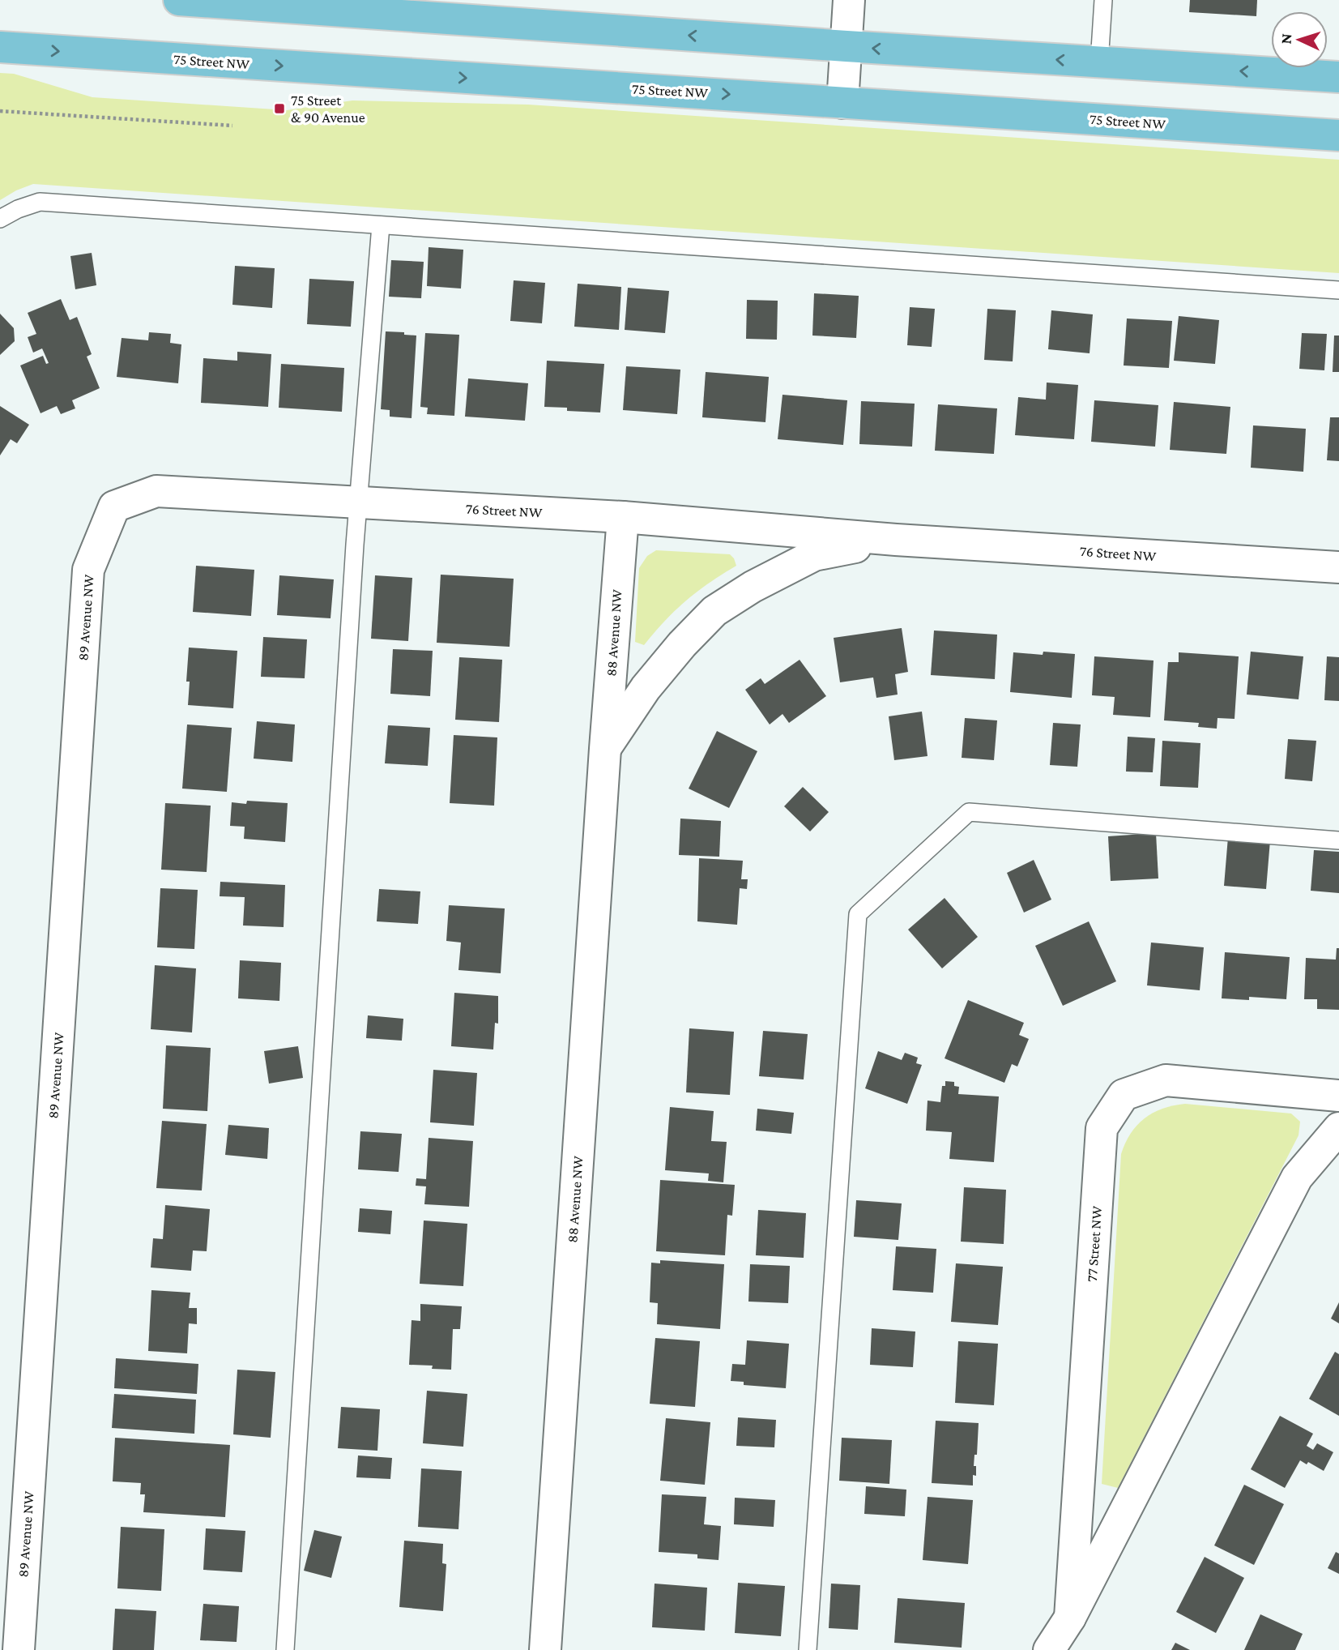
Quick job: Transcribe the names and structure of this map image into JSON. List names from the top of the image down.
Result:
{
  "streets": {
    "main road": ["75 Street NW"],
    "street": [
      "76 Street NW",
      "89 Avenue NW",
      "88 Avenue NW",
      "77 Street NW"
    ]
  },
  "crossings": [
    ["76 Street NW", "89 Avenue NW"],
    ["76 Street NW", "88 Avenue NW"]
  ],
  "places": {
    "transit": ["75 Street & 90 Avenue"]
  },
  "north": "left"
}
